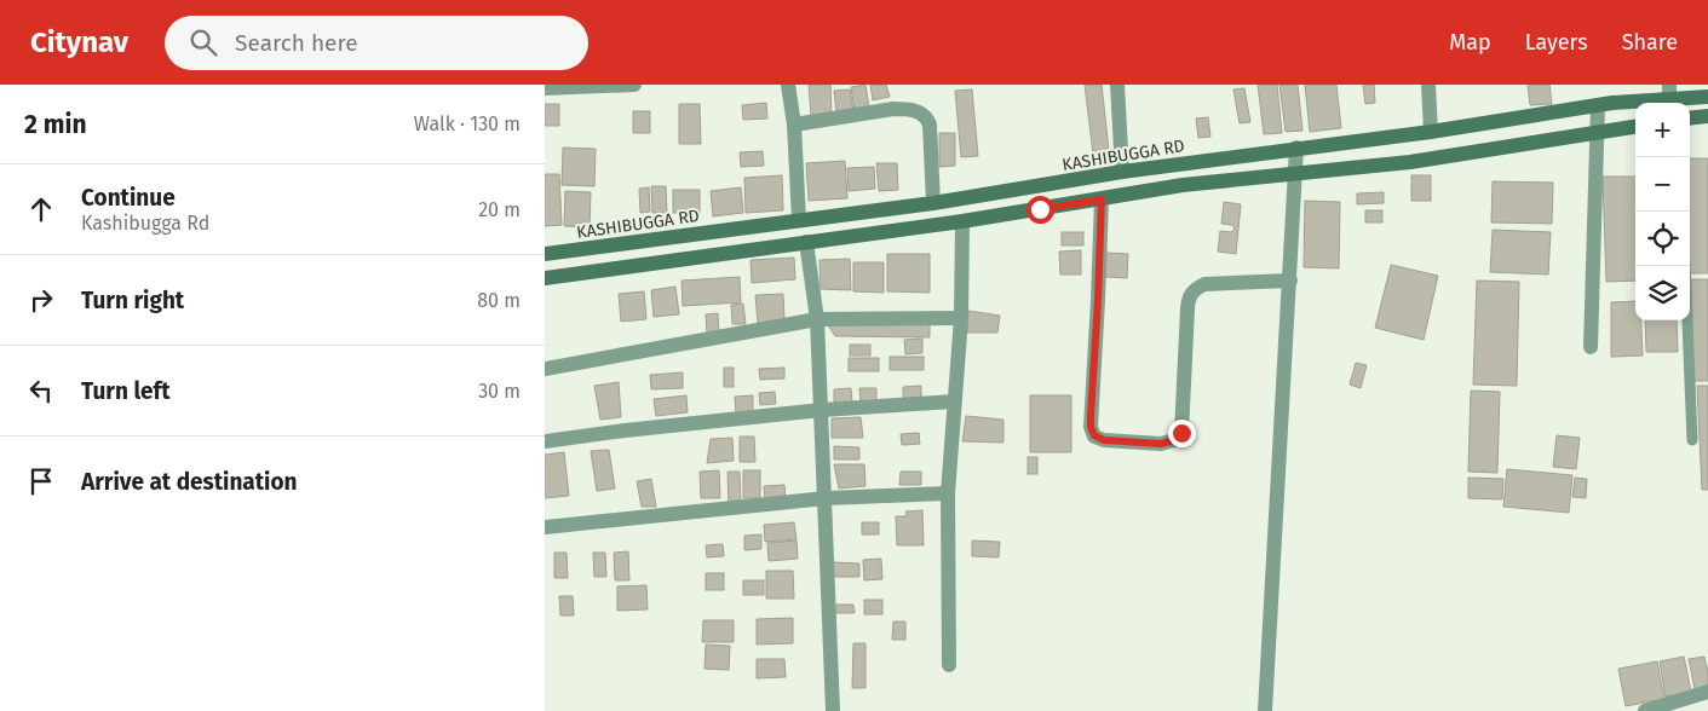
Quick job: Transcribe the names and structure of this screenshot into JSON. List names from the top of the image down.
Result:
{
  "streets": {
    "main road": ["KASHIBUGGA RD"]
  },
  "page": {
    "header": "Citynav",
    "search": "Search here",
    "nav": ["Map", "Layers", "Share"],
    "heading": ["2 min", "Walk · 130 m"],
    "map_buttons": ["+", "−"],
    "list": [
      ["Continue", "Kashibugga Rd", "20 m"],
      ["Turn right", "80 m"],
      ["Turn left", "30 m"],
      "Arrive at destination"
    ]
  }
}
